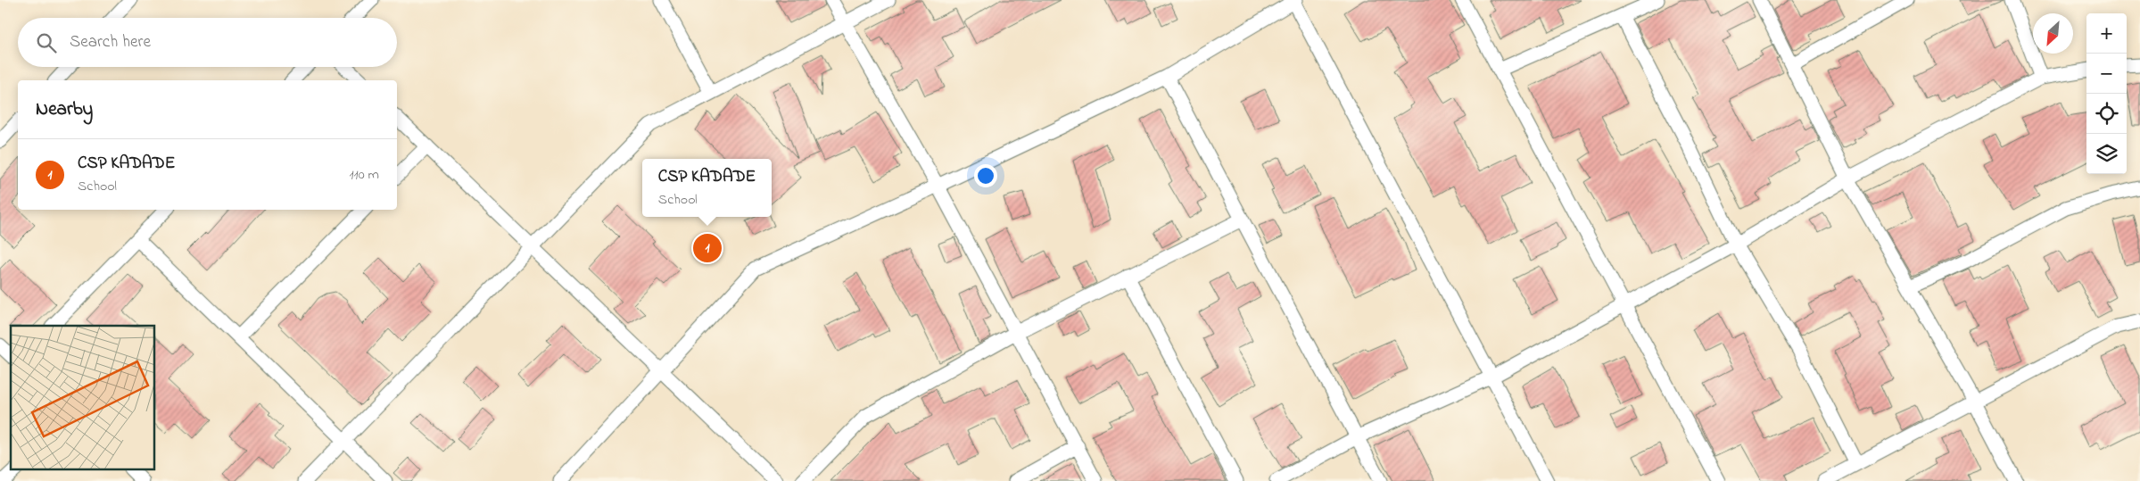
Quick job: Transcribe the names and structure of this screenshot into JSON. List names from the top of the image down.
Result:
{
  "north": "bottom left",
  "page": {
    "map_buttons": ["+", "−"],
    "search": "Search here",
    "heading": "Nearby",
    "list": [
      {
        "mark": "1",
        "name": "CSP KADADE",
        "note": "School",
        "value": "110 m"
      }
    ],
    "popup": ["CSP KADADE", "School"],
    "pins": "1"
  }
}
